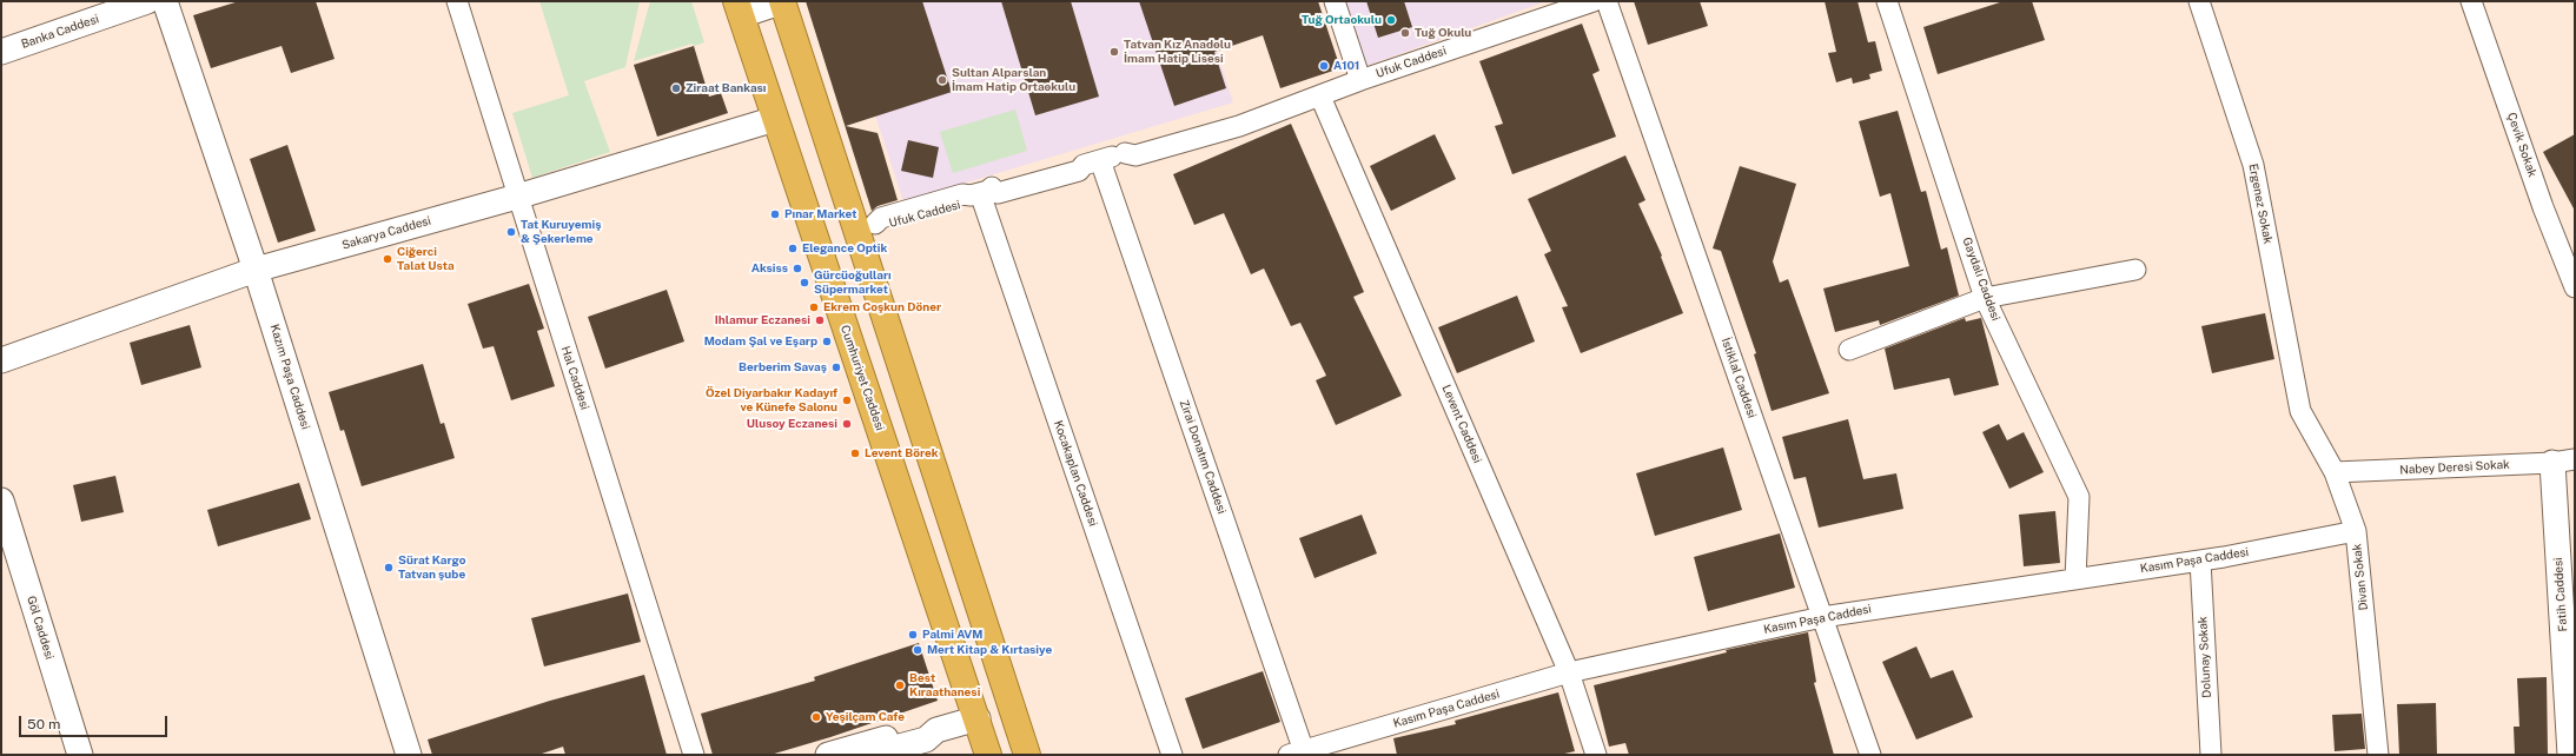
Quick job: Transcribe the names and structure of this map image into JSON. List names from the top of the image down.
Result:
{
  "streets": {
    "highway": ["Cumhuriyet Caddesi"],
    "street": [
      "Banka Caddesi",
      "Ufuk Caddesi",
      "Çevik Sokak",
      "Ergenez Sokak",
      "Sakarya Caddesi",
      "Gaydalı Caddesi",
      "Kazım Paşa Caddesi",
      "Hal Caddesi",
      "İstiklal Caddesi",
      "Levent Caddesi",
      "Zirai Donatım Caddesi",
      "Nabey Deresi Sokak",
      "Kocakaplan Caddesi",
      "Kasım Paşa Caddesi",
      "Divan Sokak",
      "Fatih Caddesi",
      "Göl Caddesi",
      "Dolunay Sokak"
    ]
  },
  "crossings": [
    ["Ufuk Caddesi", "Levent Caddesi"],
    ["Ufuk Caddesi", "Zirai Donatım Caddesi"],
    ["Ufuk Caddesi", "Kocakaplan Caddesi"],
    ["Ergenez Sokak", "Divan Sokak"],
    ["Sakarya Caddesi", "Kazım Paşa Caddesi"],
    ["Sakarya Caddesi", "Hal Caddesi"],
    ["Sakarya Caddesi", "Cumhuriyet Caddesi"],
    ["Gaydalı Caddesi", "Kasım Paşa Caddesi"],
    ["İstiklal Caddesi", "Kasım Paşa Caddesi"],
    ["Levent Caddesi", "Kasım Paşa Caddesi"],
    ["Zirai Donatım Caddesi", "Kasım Paşa Caddesi"],
    ["Nabey Deresi Sokak", "Divan Sokak"],
    ["Nabey Deresi Sokak", "Fatih Caddesi"],
    ["Kasım Paşa Caddesi", "Divan Sokak"],
    ["Kasım Paşa Caddesi", "Dolunay Sokak"]
  ],
  "places": [
    "Tuğ Ortaokulu",
    "Tuğ Okulu",
    "Tatvan Kız Anadolu İmam Hatip Lisesi",
    "A101",
    "Sultan Alparslan İmam Hatip Ortaokulu",
    "Ziraat Bankası",
    "Pınar Market",
    "Tat Kuruyemiş & Şekerleme",
    "Elegance Optik",
    "Ciğerci Talat Usta",
    "Aksiss",
    "Gürcüoğulları Süpermarket",
    "Ekrem Coşkun Döner",
    "Ihlamur Eczanesi",
    "Modam Şal ve Eşarp",
    "Berberim Savaş",
    "Özel Diyarbakır Kadayıf ve Künefe Salonu",
    "Ulusoy Eczanesi",
    "Levent Börek",
    "Sürat Kargo Tatvan şube",
    "Palmi AVM",
    "Mert Kitap & Kırtasiye",
    "Best Kıraathanesi",
    "Yeşilçam Cafe"
  ],
  "scale_bar": "50 m"
}
